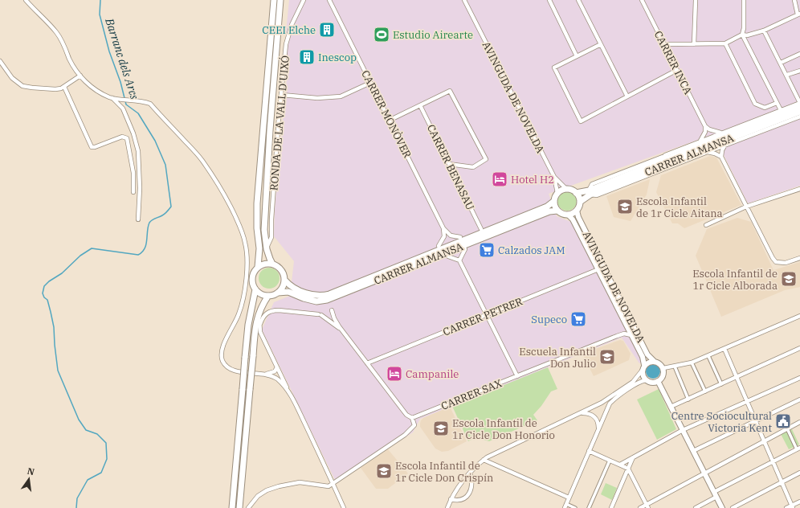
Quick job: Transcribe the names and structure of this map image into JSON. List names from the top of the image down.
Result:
{
  "streets": {
    "main road": ["AVINGUDA DE NOVELDA", "CARRER ALMANSA"],
    "street": [
      "CARRER INCA",
      "CARRER MONÒVER",
      "RONDA DE LA VALL D'UIXÓ",
      "CARRER BENASAU",
      "CARRER PETRER",
      "CARRER SAX"
    ]
  },
  "crossings": [
    ["AVINGUDA DE NOVELDA", "CARRER ALMANSA"],
    ["AVINGUDA DE NOVELDA", "CARRER PETRER"],
    ["AVINGUDA DE NOVELDA", "CARRER SAX"]
  ],
  "water": ["Barranc dels Arcs"],
  "places": {
    "building": ["CEEI Elche", "Inescop"],
    "sports": ["Estudio Airearte"],
    "hotel": ["Hotel H2", "Campanile"],
    "school or university": [
      "Escola Infantil de 1r Cicle Aitana",
      "Escola Infantil de 1r Cicle Alborada",
      "Escuela Infantil Don Julio",
      "Escola Infantil de 1r Cicle Don Honorio",
      "Escola Infantil de 1r Cicle Don Crispín"
    ],
    "supermarket": ["Calzados JAM", "Supeco"],
    "public building": ["Centre Sociocultural Victoria Kent"]
  },
  "north": "top"
}
